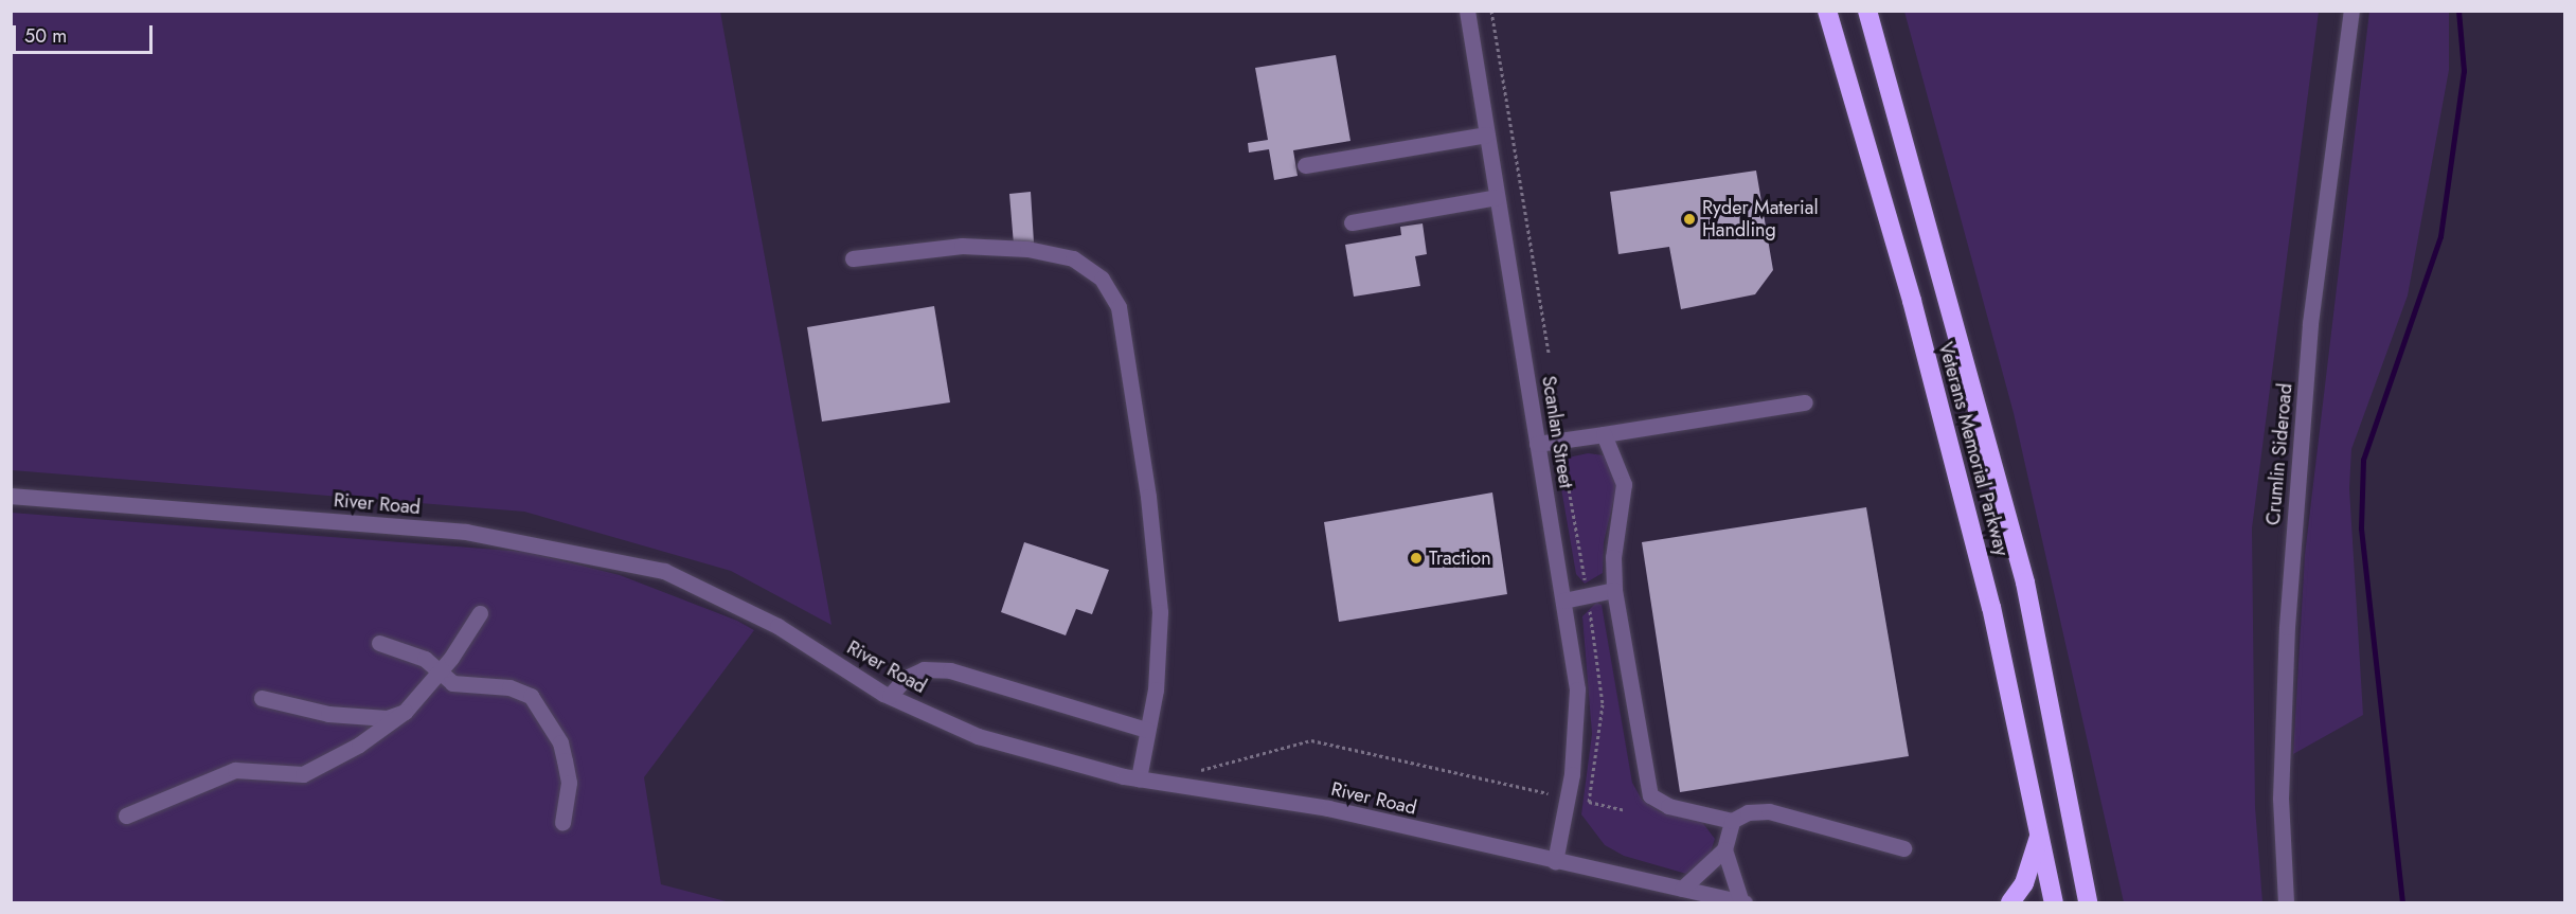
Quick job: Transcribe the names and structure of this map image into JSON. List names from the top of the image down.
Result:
{
  "streets": {
    "highway": ["Veterans Memorial Parkway"],
    "street": ["Scanlan Street", "Crumlin Sideroad", "River Road"]
  },
  "crossings": [
    ["Scanlan Street", "River Road"]
  ],
  "places": ["Ryder Material Handling", "Traction"],
  "scale_bar": "50 m"
}
